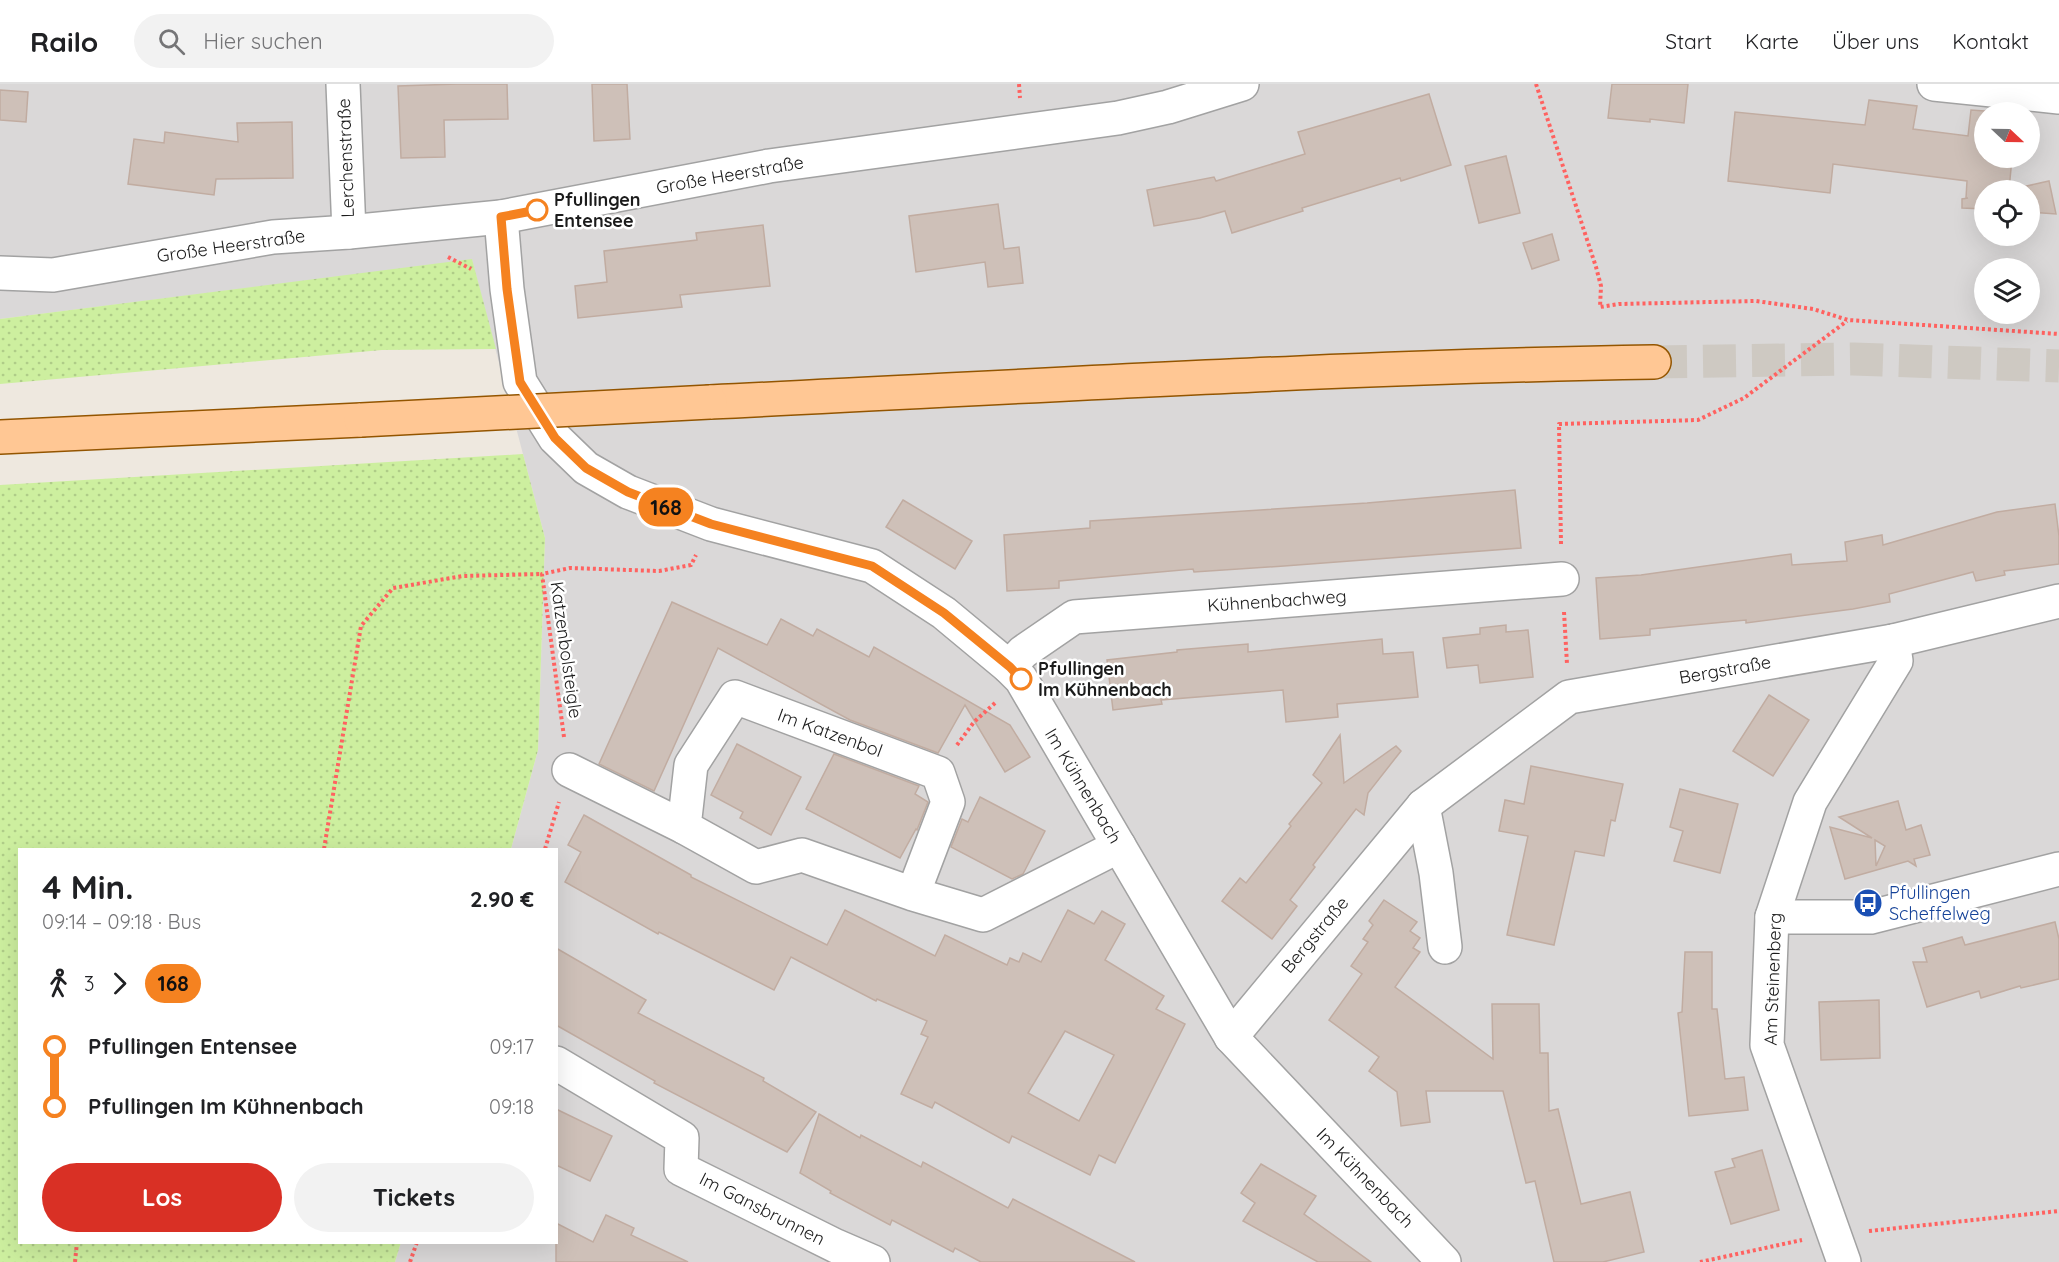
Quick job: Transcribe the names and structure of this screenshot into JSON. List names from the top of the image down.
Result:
{
  "streets": {
    "street": [
      "Lerchenstraße",
      "Große Heerstraße",
      "Kühnenbachweg",
      "Bergstraße",
      "Im Katzenbol",
      "Im Kühnenbach",
      "Am Steinenberg",
      "Im Gansbrunnen"
    ],
    "path": ["Katzenbolsteigle"]
  },
  "crossings": [
    ["Lerchenstraße", "Große Heerstraße"],
    ["Große Heerstraße", "Im Kühnenbach"],
    ["Kühnenbachweg", "Im Kühnenbach"],
    ["Katzenbolsteigle", "Im Kühnenbach"],
    ["Bergstraße", "Im Kühnenbach"],
    ["Bergstraße", "Am Steinenberg"]
  ],
  "places": {
    "other": ["Pfullingen Entensee", "Pfullingen Im Kühnenbach"],
    "bus stop": ["Pfullingen Scheffelweg"]
  },
  "lines": ["bus line 168"],
  "north": "right",
  "page": {
    "header": "Railo",
    "search": "Hier suchen",
    "nav": [
      "Start",
      "Karte",
      "Über uns",
      "Kontakt"
    ],
    "on_map": "168",
    "heading": ["4 Min.", "09:14 – 09:18 · Bus", "2.90 €"],
    "legs": ["3", "168"],
    "list": [
      {
        "name": "Pfullingen Entensee",
        "value": "09:17"
      },
      {
        "name": "Pfullingen Im Kühnenbach",
        "value": "09:18"
      }
    ],
    "buttons": ["Los", "Tickets"]
  }
}
